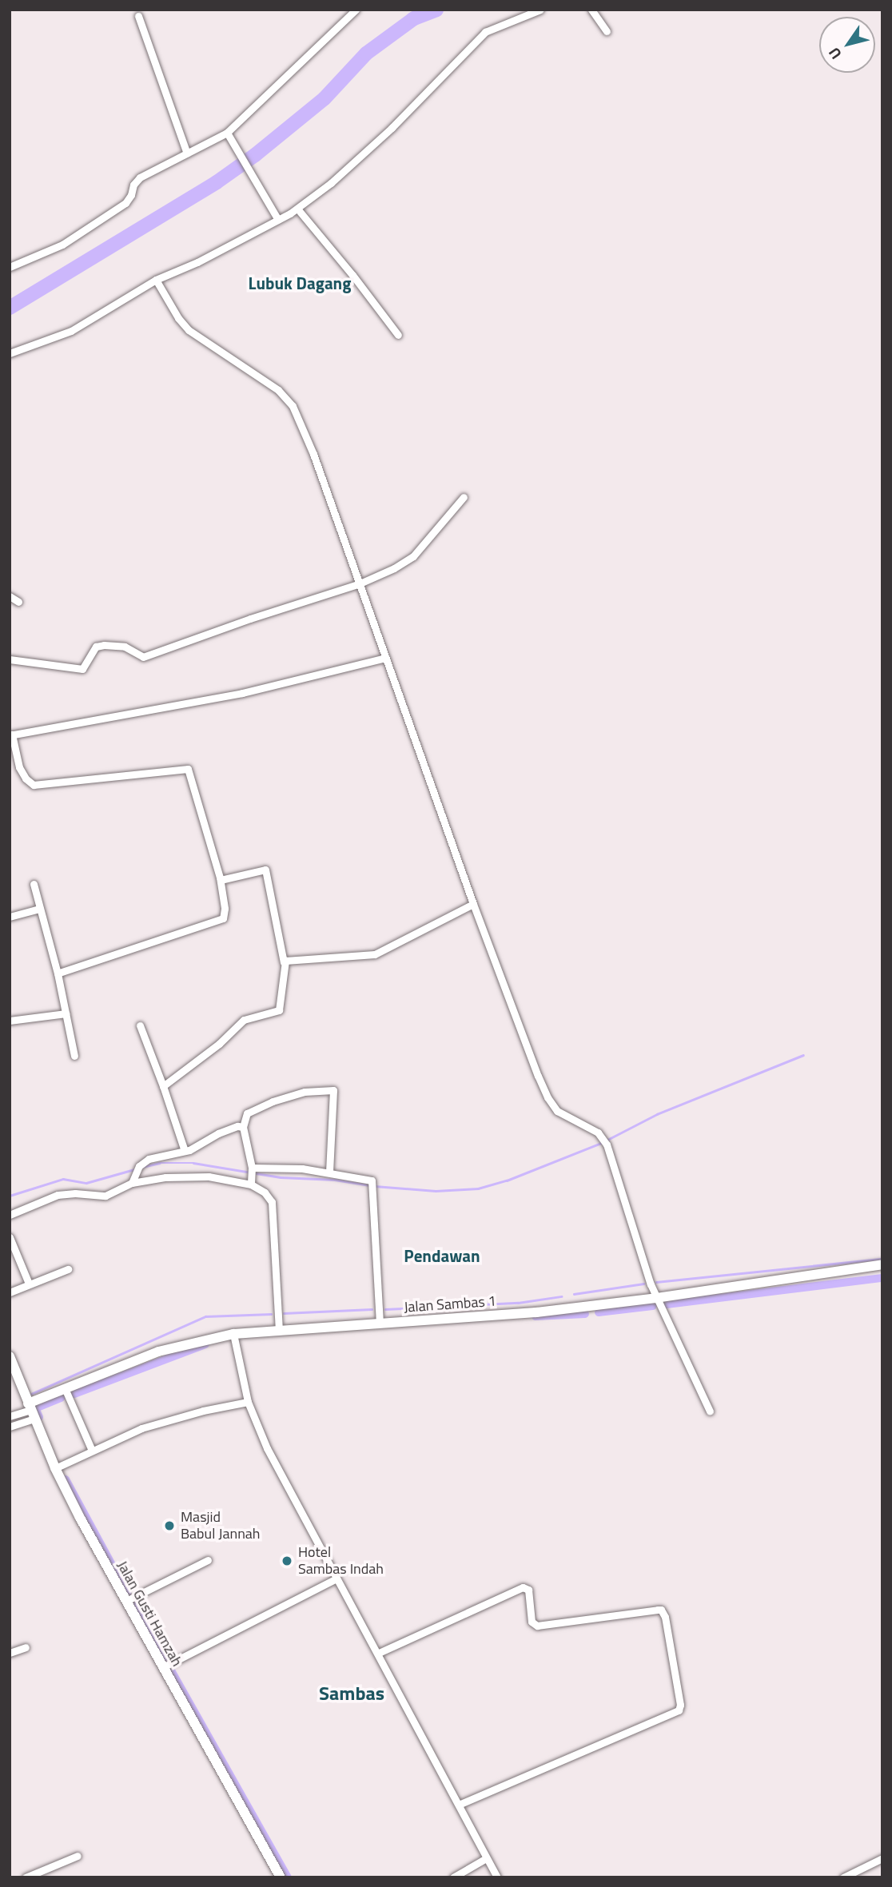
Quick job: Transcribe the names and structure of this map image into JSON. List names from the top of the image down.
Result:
{
  "streets": {
    "street": ["Jalan Sambas 1", "Jalan Gusti Hamzah"]
  },
  "crossings": [
    ["Jalan Sambas 1", "Jalan Gusti Hamzah"]
  ],
  "districts": ["Lubuk Dagang", "Pendawan", "Sambas"],
  "places": ["Masjid Babul Jannah", "Hotel Sambas Indah"],
  "north": "bottom left"
}
